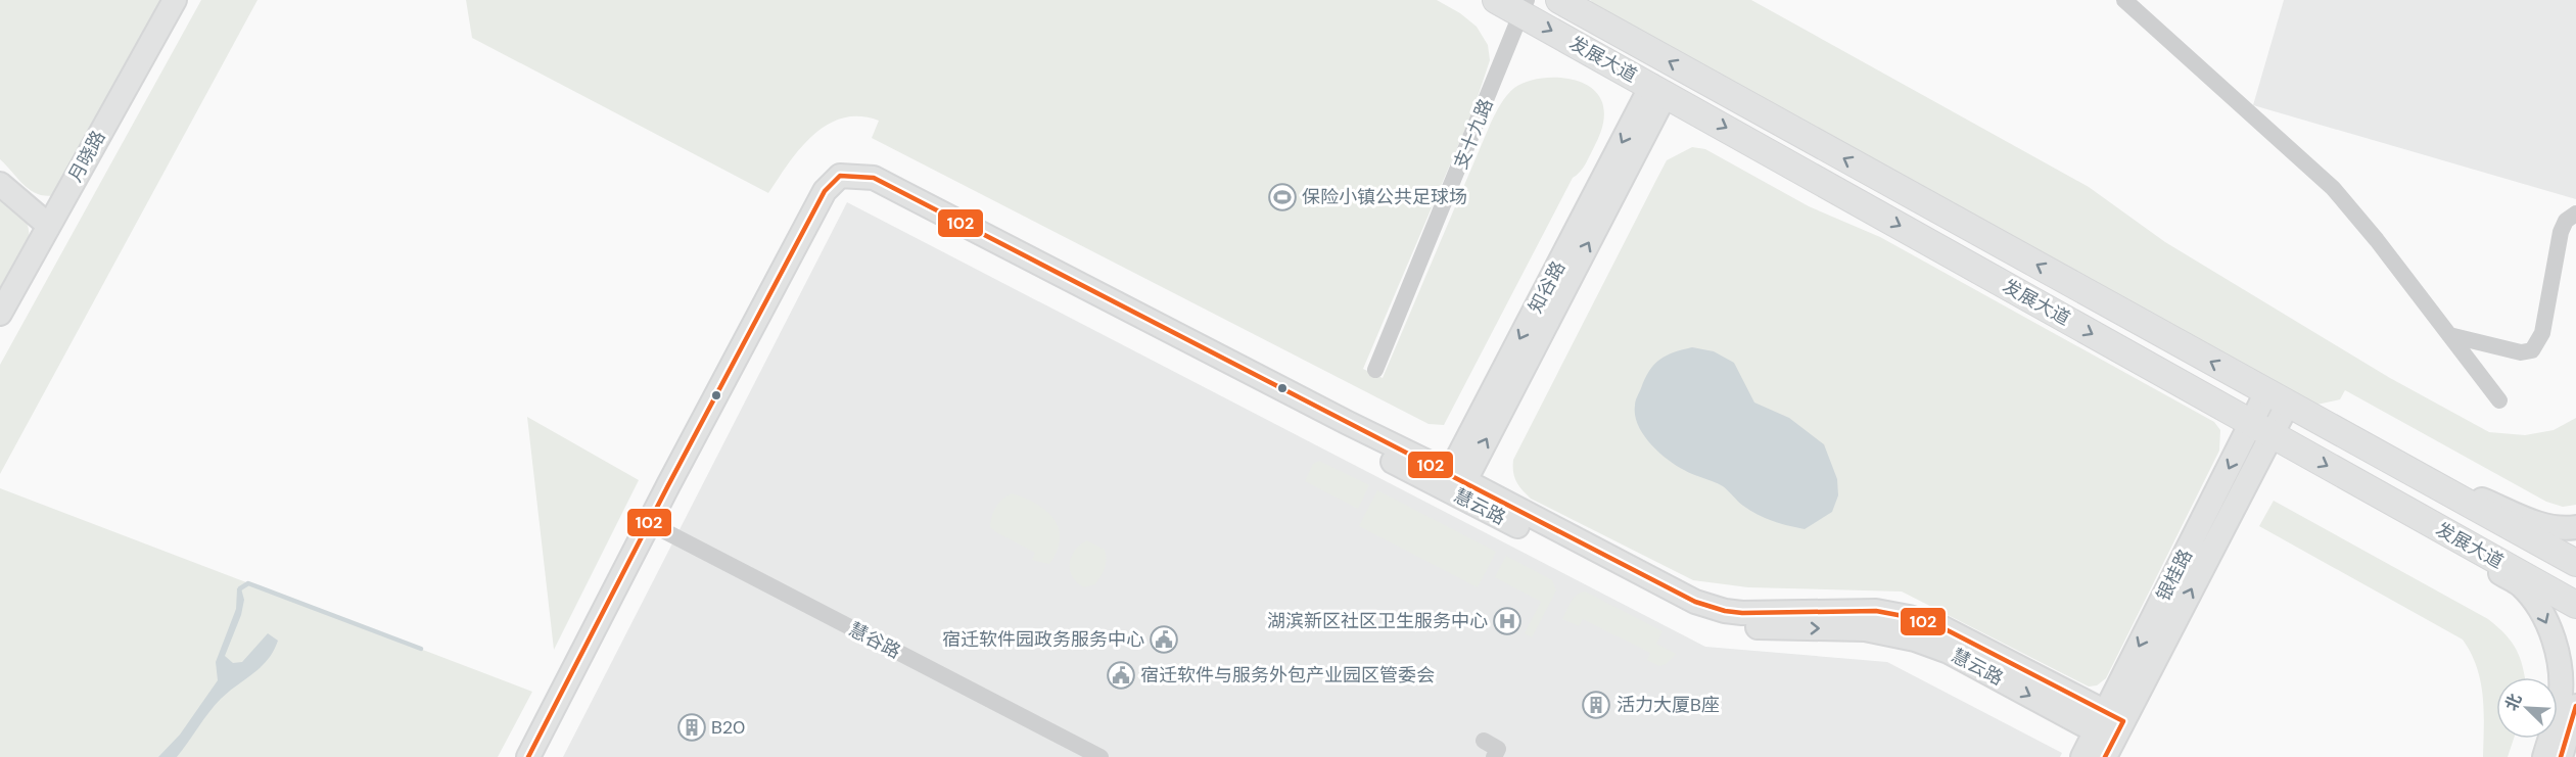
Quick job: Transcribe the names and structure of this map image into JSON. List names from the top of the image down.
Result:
{
  "streets": {
    "main road": ["发展大道"],
    "street": [
      "支十九路",
      "月晓路",
      "知谷路",
      "慧云路",
      "银桂路",
      "慧谷路"
    ]
  },
  "crossings": [
    ["发展大道", "支十九路"],
    ["发展大道", "知谷路"],
    ["发展大道", "银桂路"],
    ["知谷路", "慧云路"],
    ["慧云路", "银桂路"],
    ["慧云路", "慧谷路"]
  ],
  "places": {
    "sports": ["保险小镇公共足球场"],
    "hospital": ["湖滨新区社区卫生服务中心"],
    "public building": ["宿迁软件园政务服务中心", "宿迁软件与服务外包产业园区管委会"],
    "building": ["活力大厦B座", "B20"]
  },
  "lines": ["transit line 102"],
  "north": "top left"
}
